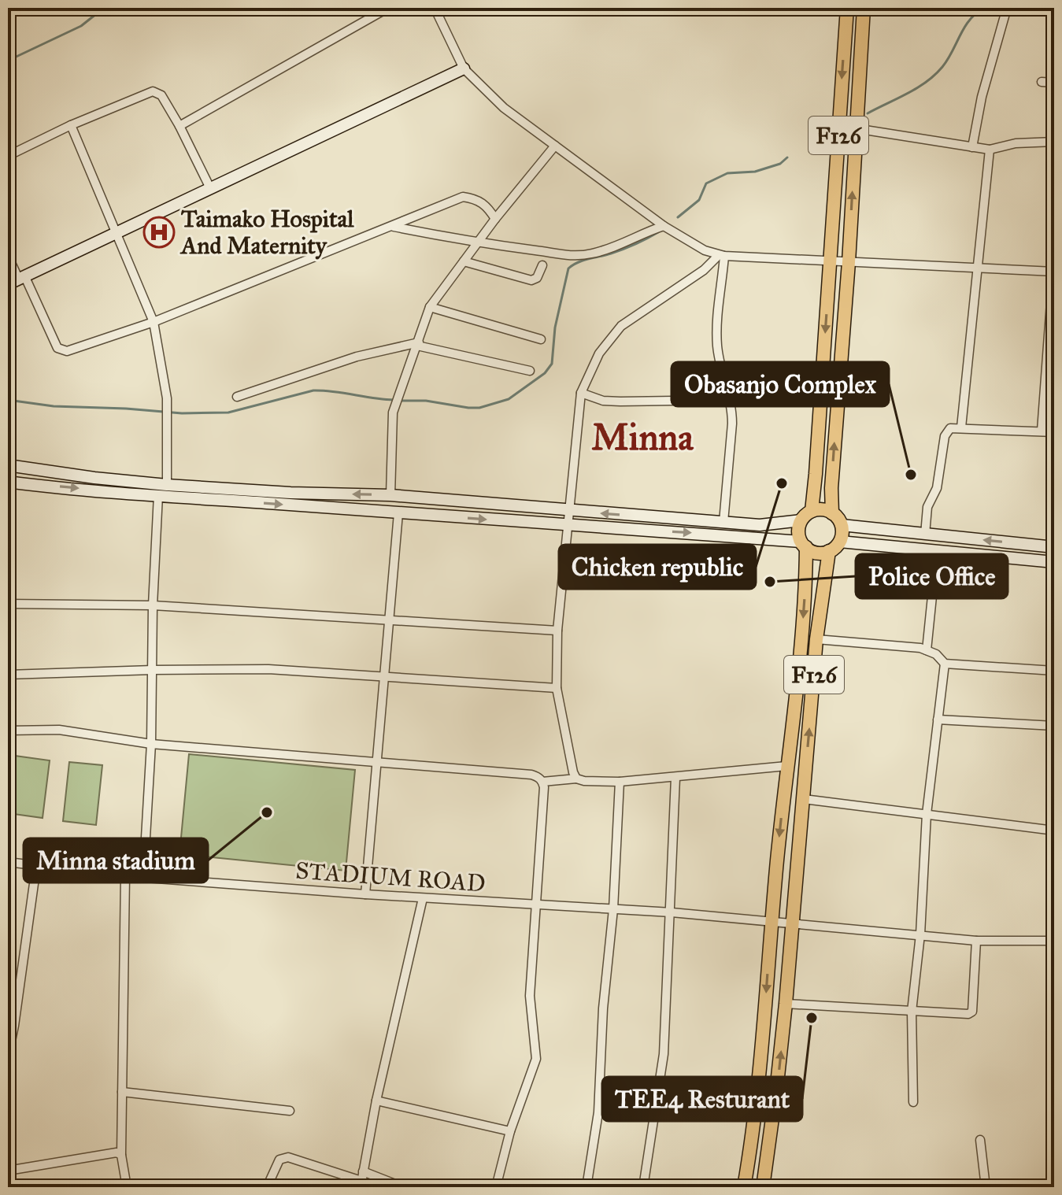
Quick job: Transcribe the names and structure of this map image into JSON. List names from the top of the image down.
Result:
{
  "streets": {
    "main road": ["F126"],
    "street": ["STADIUM ROAD"]
  },
  "crossings": [
    ["F126", "STADIUM ROAD"]
  ],
  "districts": ["Minna"],
  "places": {
    "hospital": ["Taimako Hospital And Maternity"],
    "other": [
      "Obasanjo Complex",
      "Chicken republic",
      "Police Office",
      "Minna stadium",
      "TEE4 Resturant"
    ]
  }
}
